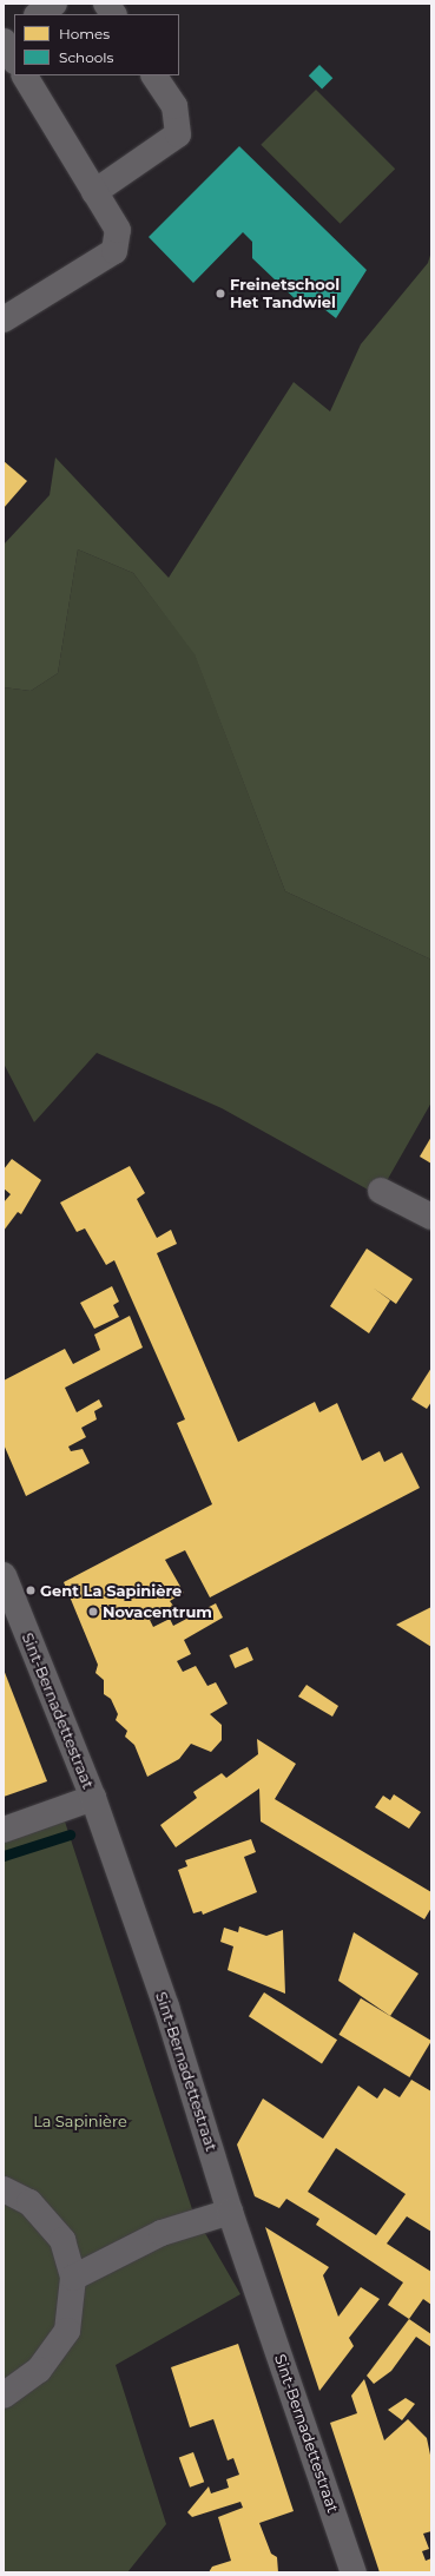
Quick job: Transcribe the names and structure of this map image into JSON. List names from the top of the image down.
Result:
{
  "streets": {
    "street": ["Sint-Bernadettestraat"]
  },
  "parks": ["La Sapinière"],
  "places": ["Freinetschool Het Tandwiel", "Gent La Sapinière", "Novacentrum"],
  "legend": ["Homes", "Schools"]
}
